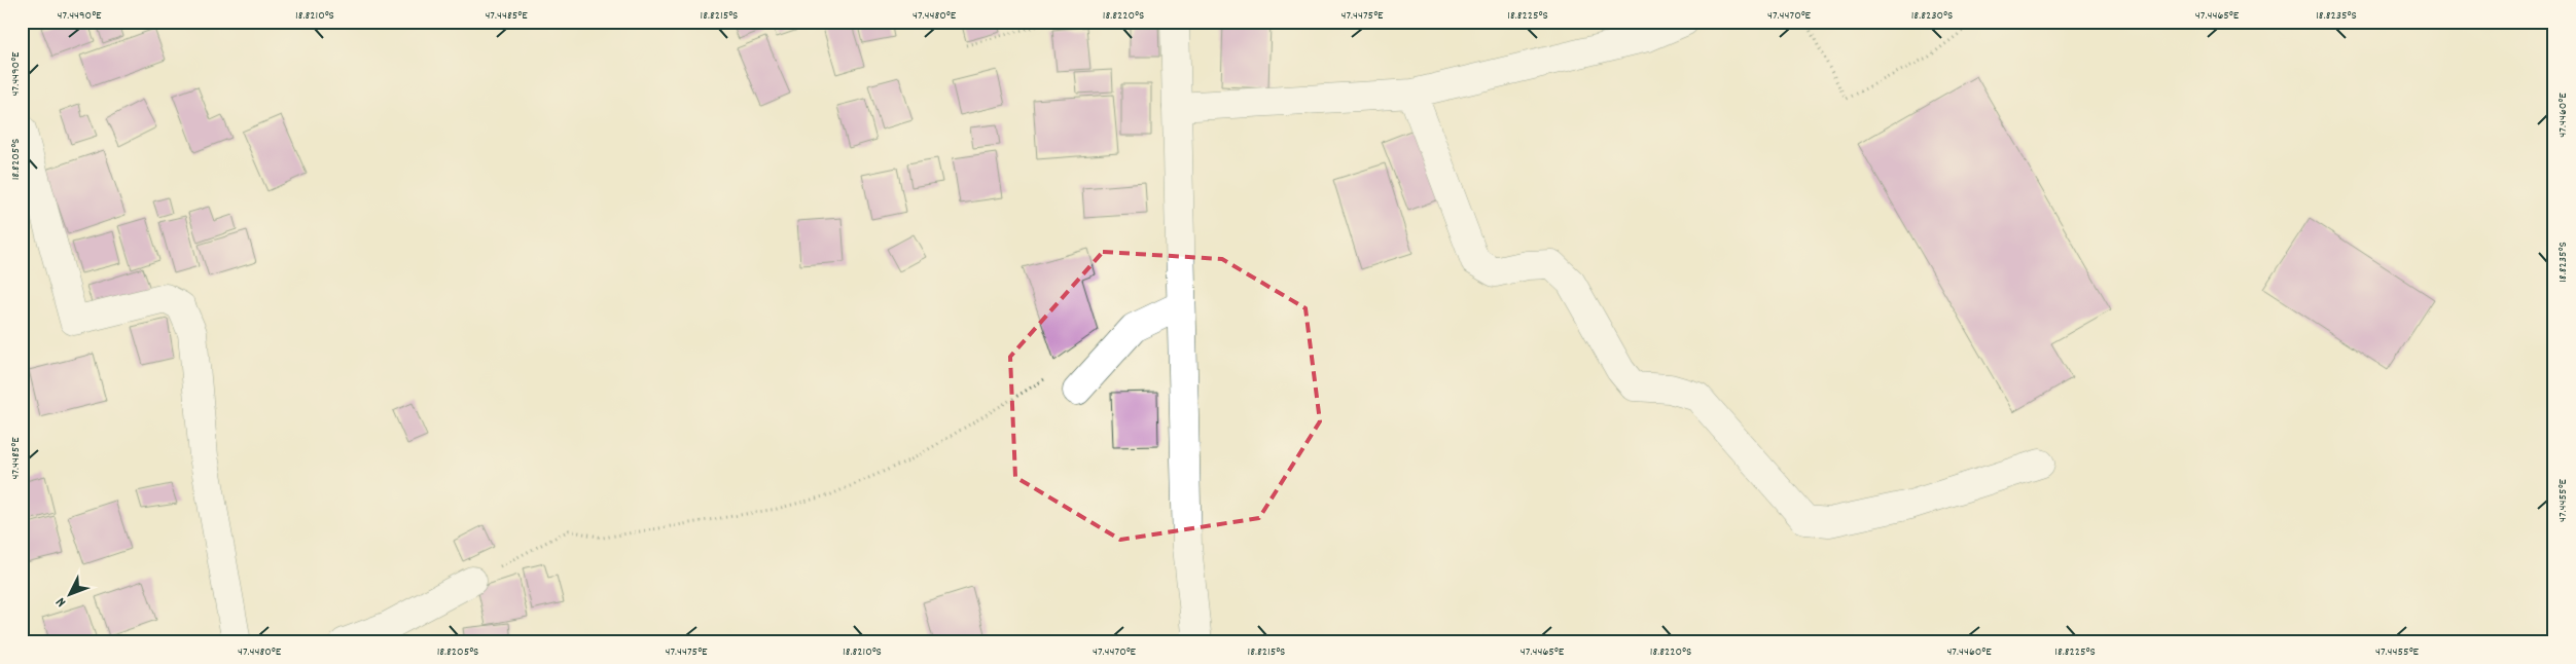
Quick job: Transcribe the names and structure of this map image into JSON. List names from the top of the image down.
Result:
{
  "north": "bottom left",
  "coordinates": [
    "47.4490°E",
    "18.8210°S",
    "47.4485°E",
    "18.8215°S",
    "47.4480°E",
    "18.8220°S",
    "47.4475°E",
    "18.8225°S",
    "47.4470°E",
    "18.8230°S",
    "47.4465°E",
    "18.8235°S",
    "47.4460°E",
    "18.8205°S",
    "47.4455°E"
  ]
}
